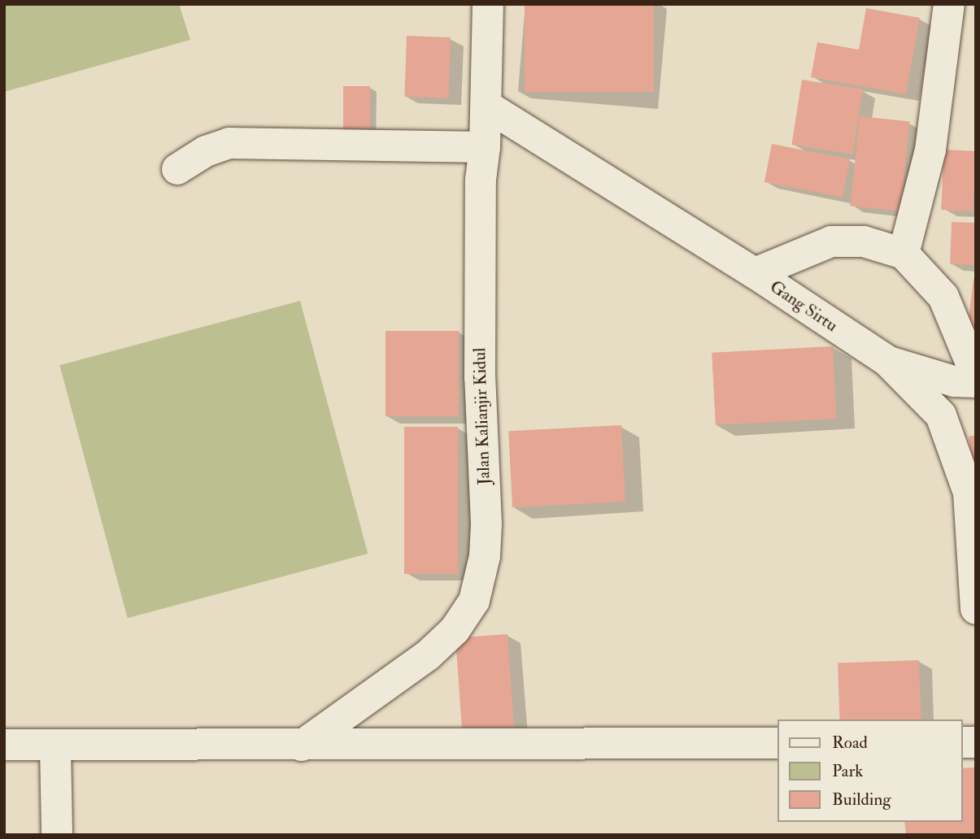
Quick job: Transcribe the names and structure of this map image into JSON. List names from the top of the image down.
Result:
{
  "streets": {
    "street": ["Gang Sirtu", "Jalan Kalianjir Kidul"]
  },
  "crossings": [
    ["Gang Sirtu", "Jalan Kalianjir Kidul"]
  ],
  "legend": ["Road", "Park", "Building"]
}
